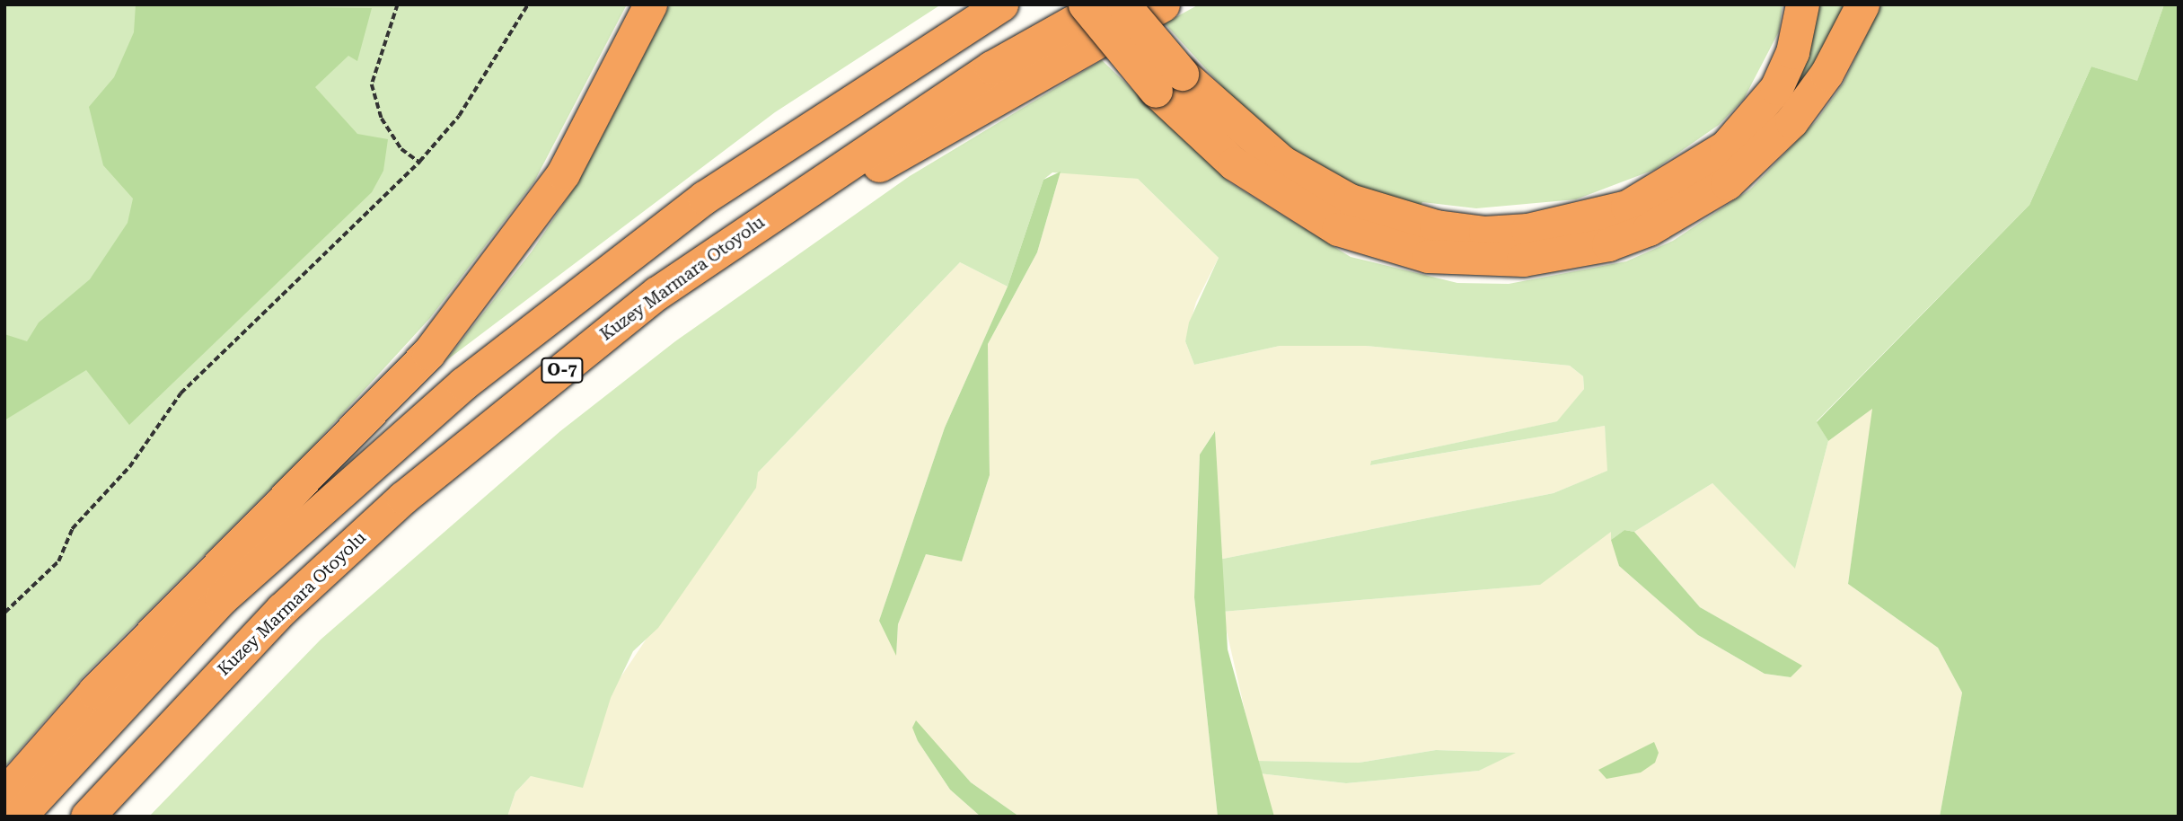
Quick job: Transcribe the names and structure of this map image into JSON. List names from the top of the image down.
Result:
{
  "streets": {
    "highway": ["Kuzey Marmara Otoyolu", "O-7"]
  }
}
